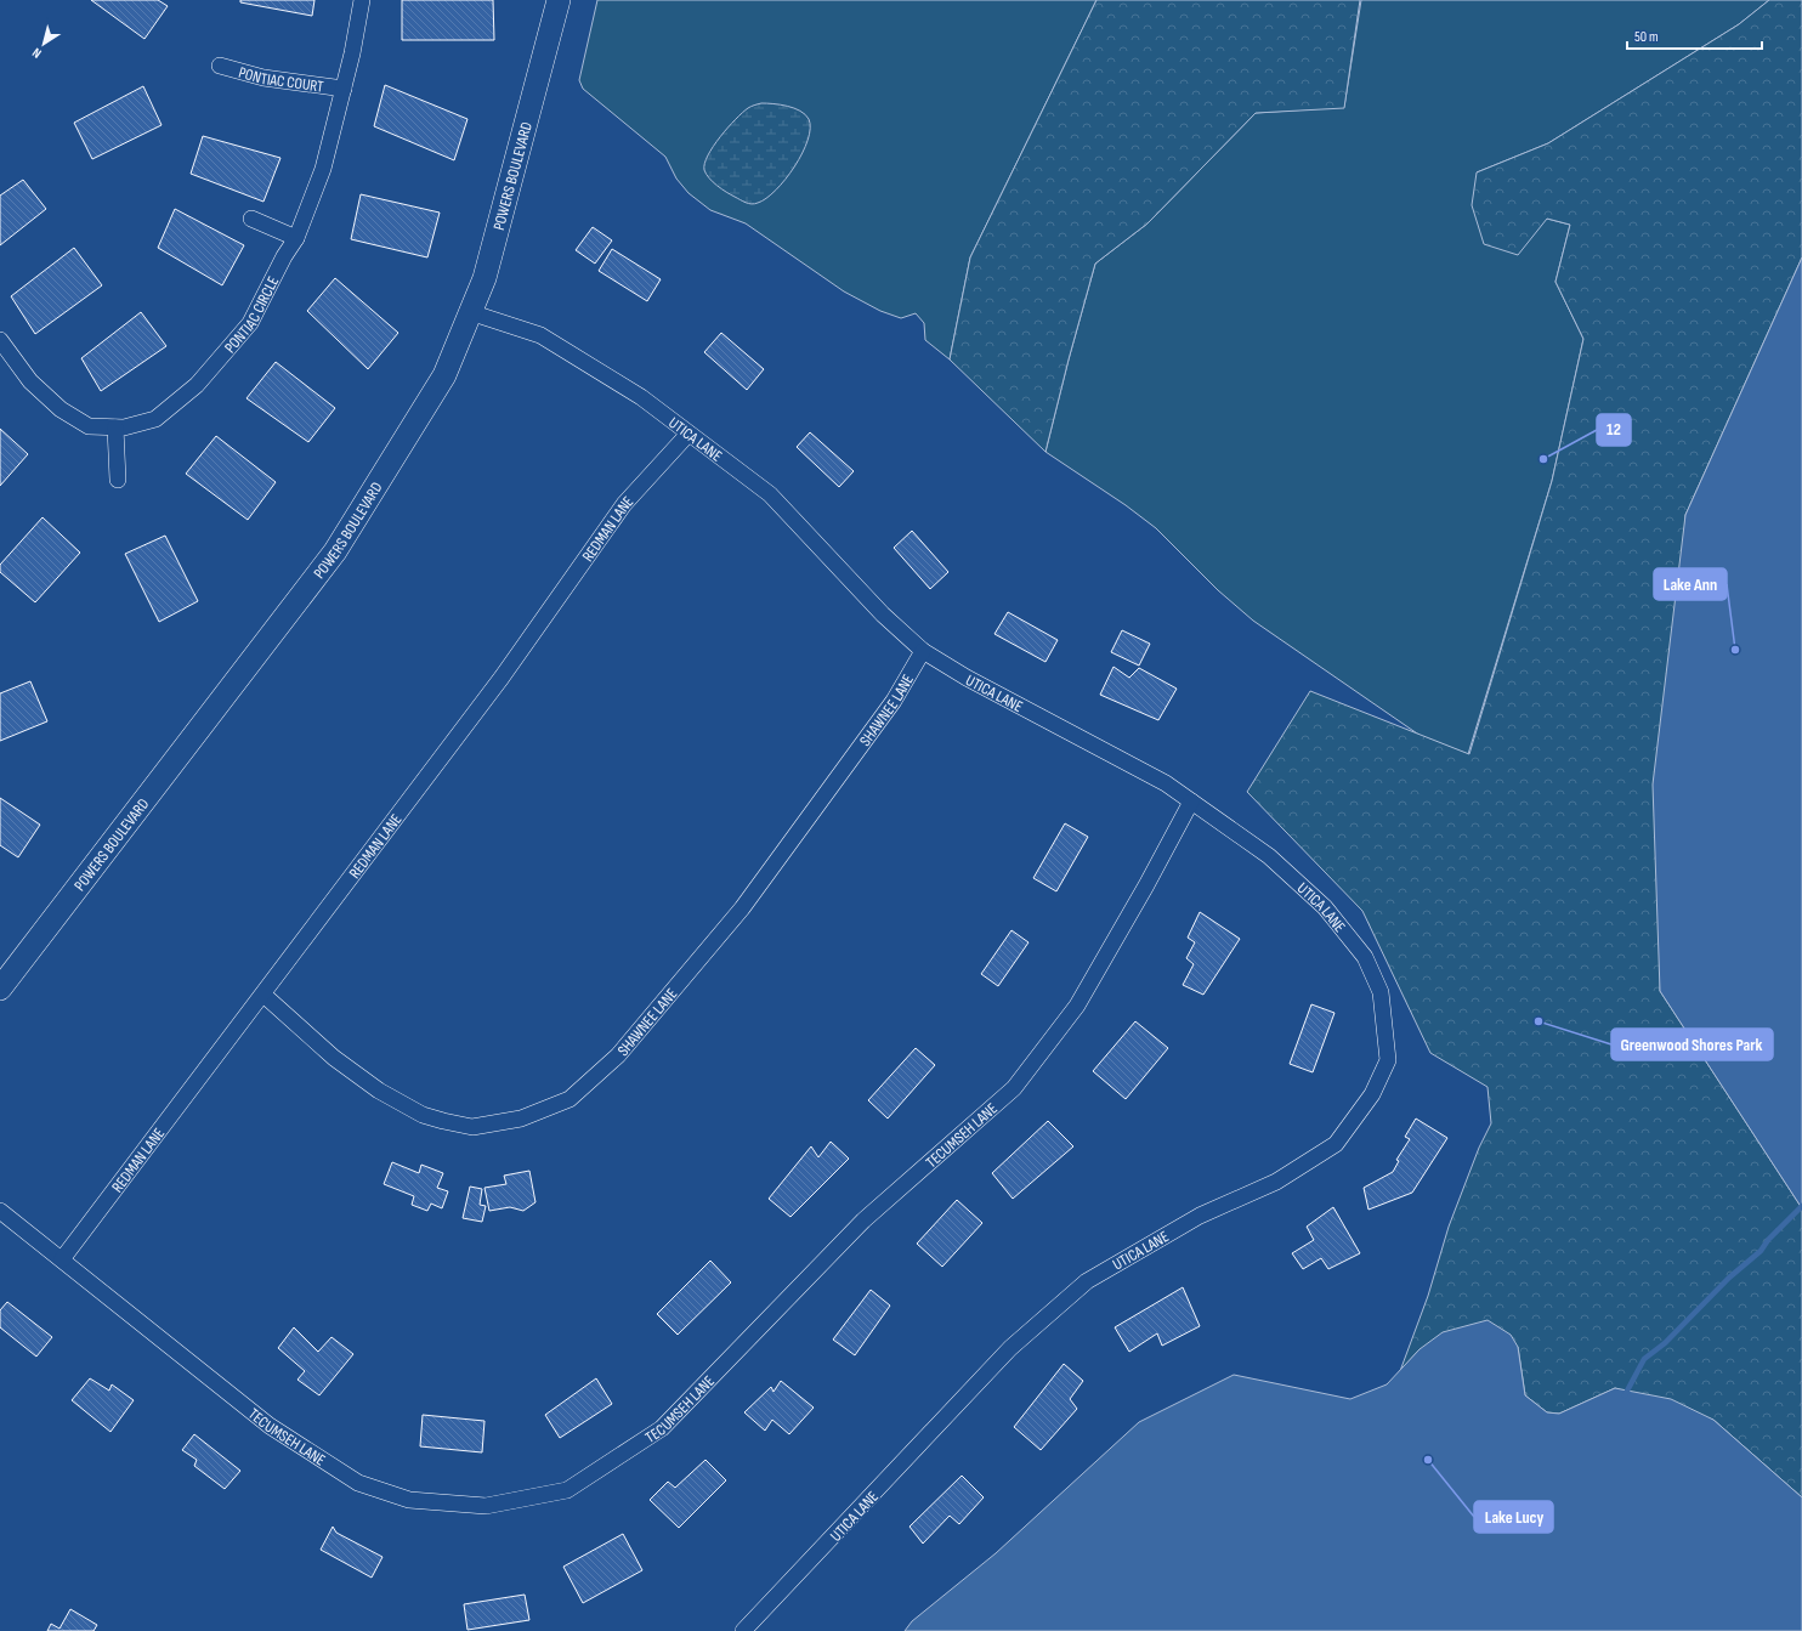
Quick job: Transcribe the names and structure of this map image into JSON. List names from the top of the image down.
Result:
{
  "streets": {
    "main road": ["POWERS BOULEVARD"],
    "street": [
      "PONTIAC COURT",
      "PONTIAC CIRCLE",
      "UTICA LANE",
      "REDMAN LANE",
      "SHAWNEE LANE",
      "TECUMSEH LANE"
    ]
  },
  "crossings": [
    ["PONTIAC COURT", "PONTIAC CIRCLE"],
    ["POWERS BOULEVARD", "UTICA LANE"],
    ["UTICA LANE", "REDMAN LANE"],
    ["UTICA LANE", "SHAWNEE LANE"],
    ["UTICA LANE", "TECUMSEH LANE"],
    ["REDMAN LANE", "SHAWNEE LANE"],
    ["REDMAN LANE", "TECUMSEH LANE"]
  ],
  "places": [
    "12",
    "Lake Ann",
    "Greenwood Shores Park",
    "Lake Lucy"
  ],
  "scale_bar": "50 m",
  "north": "bottom left"
}
